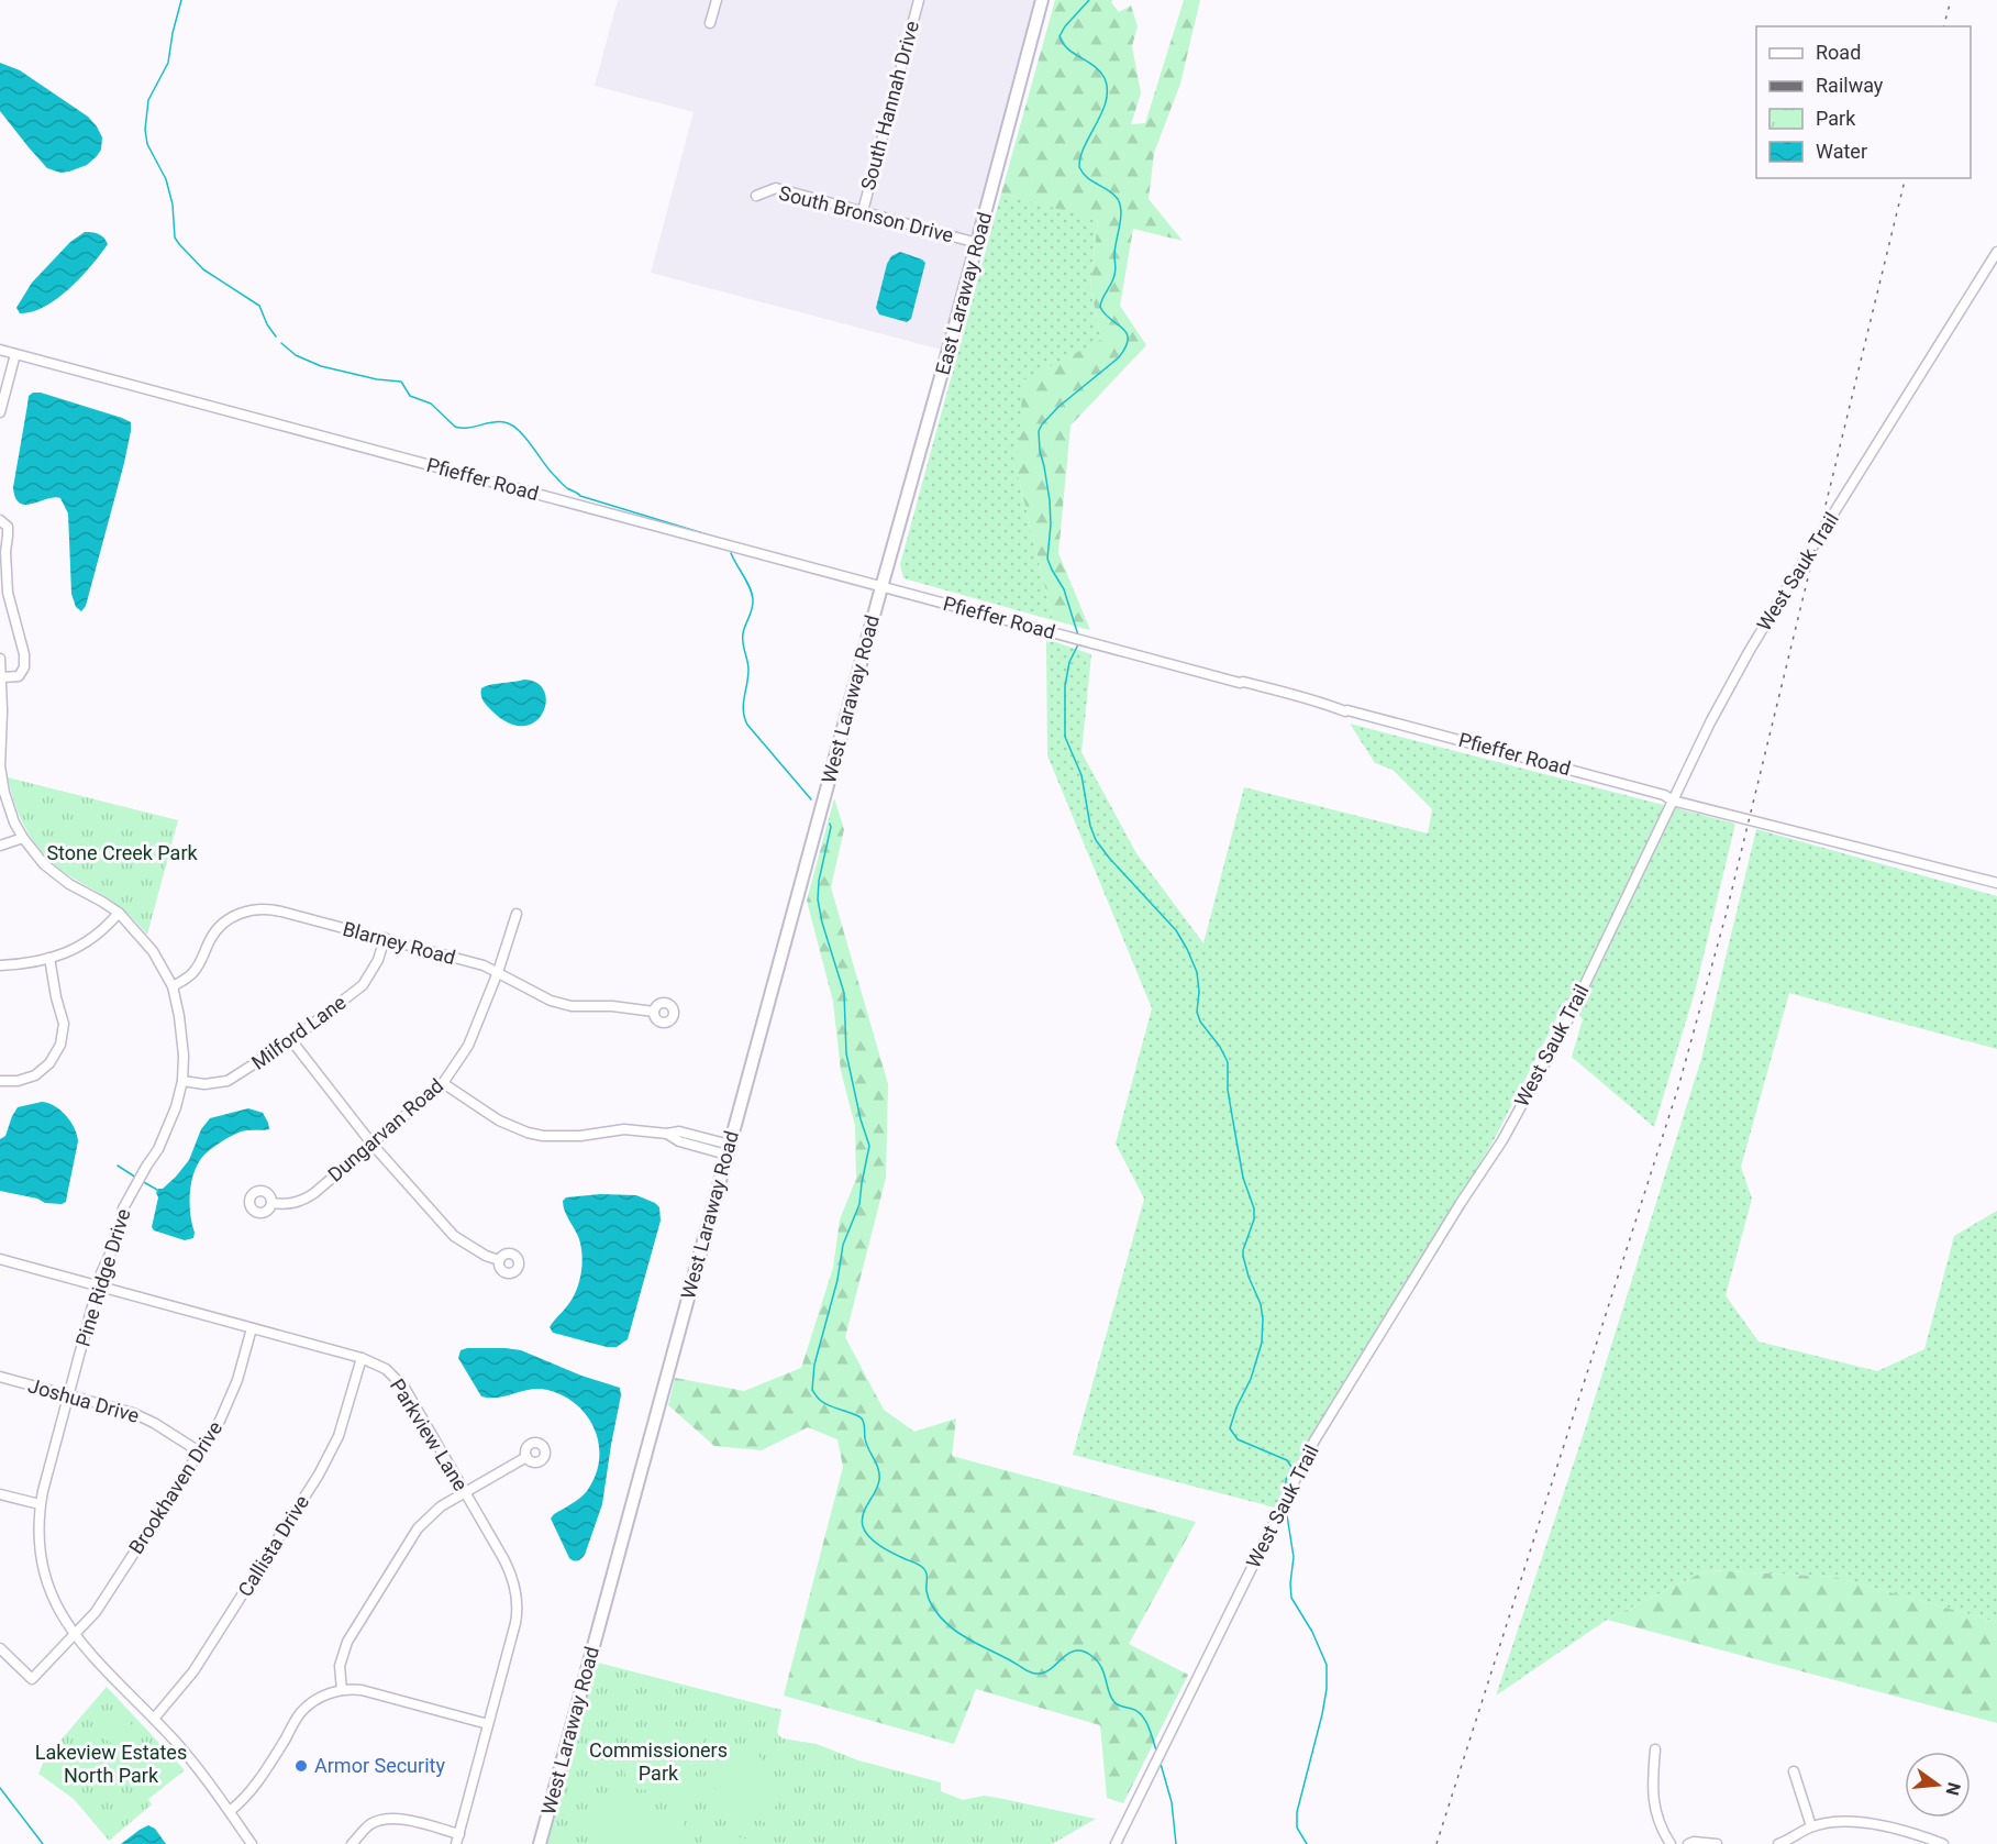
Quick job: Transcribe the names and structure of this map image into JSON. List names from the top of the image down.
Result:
{
  "streets": {
    "main road": ["East Laraway Road", "West Laraway Road"],
    "street": [
      "South Hannah Drive",
      "South Bronson Drive",
      "Pfieffer Road",
      "West Sauk Trail",
      "Blarney Road",
      "Milford Lane",
      "Dungarvan Road",
      "Pine Ridge Drive",
      "Joshua Drive",
      "Parkview Lane",
      "Brookhaven Drive",
      "Callista Drive"
    ]
  },
  "crossings": [
    ["South Hannah Drive", "South Bronson Drive"],
    ["South Bronson Drive", "East Laraway Road"],
    ["East Laraway Road", "Pfieffer Road"],
    ["East Laraway Road", "West Laraway Road"],
    ["Pfieffer Road", "West Sauk Trail"],
    ["Pfieffer Road", "West Laraway Road"],
    ["Blarney Road", "Milford Lane"],
    ["Blarney Road", "Dungarvan Road"],
    ["Blarney Road", "Pine Ridge Drive"],
    ["Milford Lane", "Pine Ridge Drive"],
    ["Pine Ridge Drive", "Joshua Drive"],
    ["Pine Ridge Drive", "Parkview Lane"],
    ["Pine Ridge Drive", "Brookhaven Drive"],
    ["Pine Ridge Drive", "Callista Drive"],
    ["Joshua Drive", "Brookhaven Drive"],
    ["Parkview Lane", "Brookhaven Drive"],
    ["Parkview Lane", "Callista Drive"]
  ],
  "parks": ["Stone Creek Park", "Commissioners Park", "Lakeview Estates North Park"],
  "places": ["Armor Security"],
  "legend": [
    "Road",
    "Railway",
    "Park",
    "Water"
  ],
  "north": "right"
}
